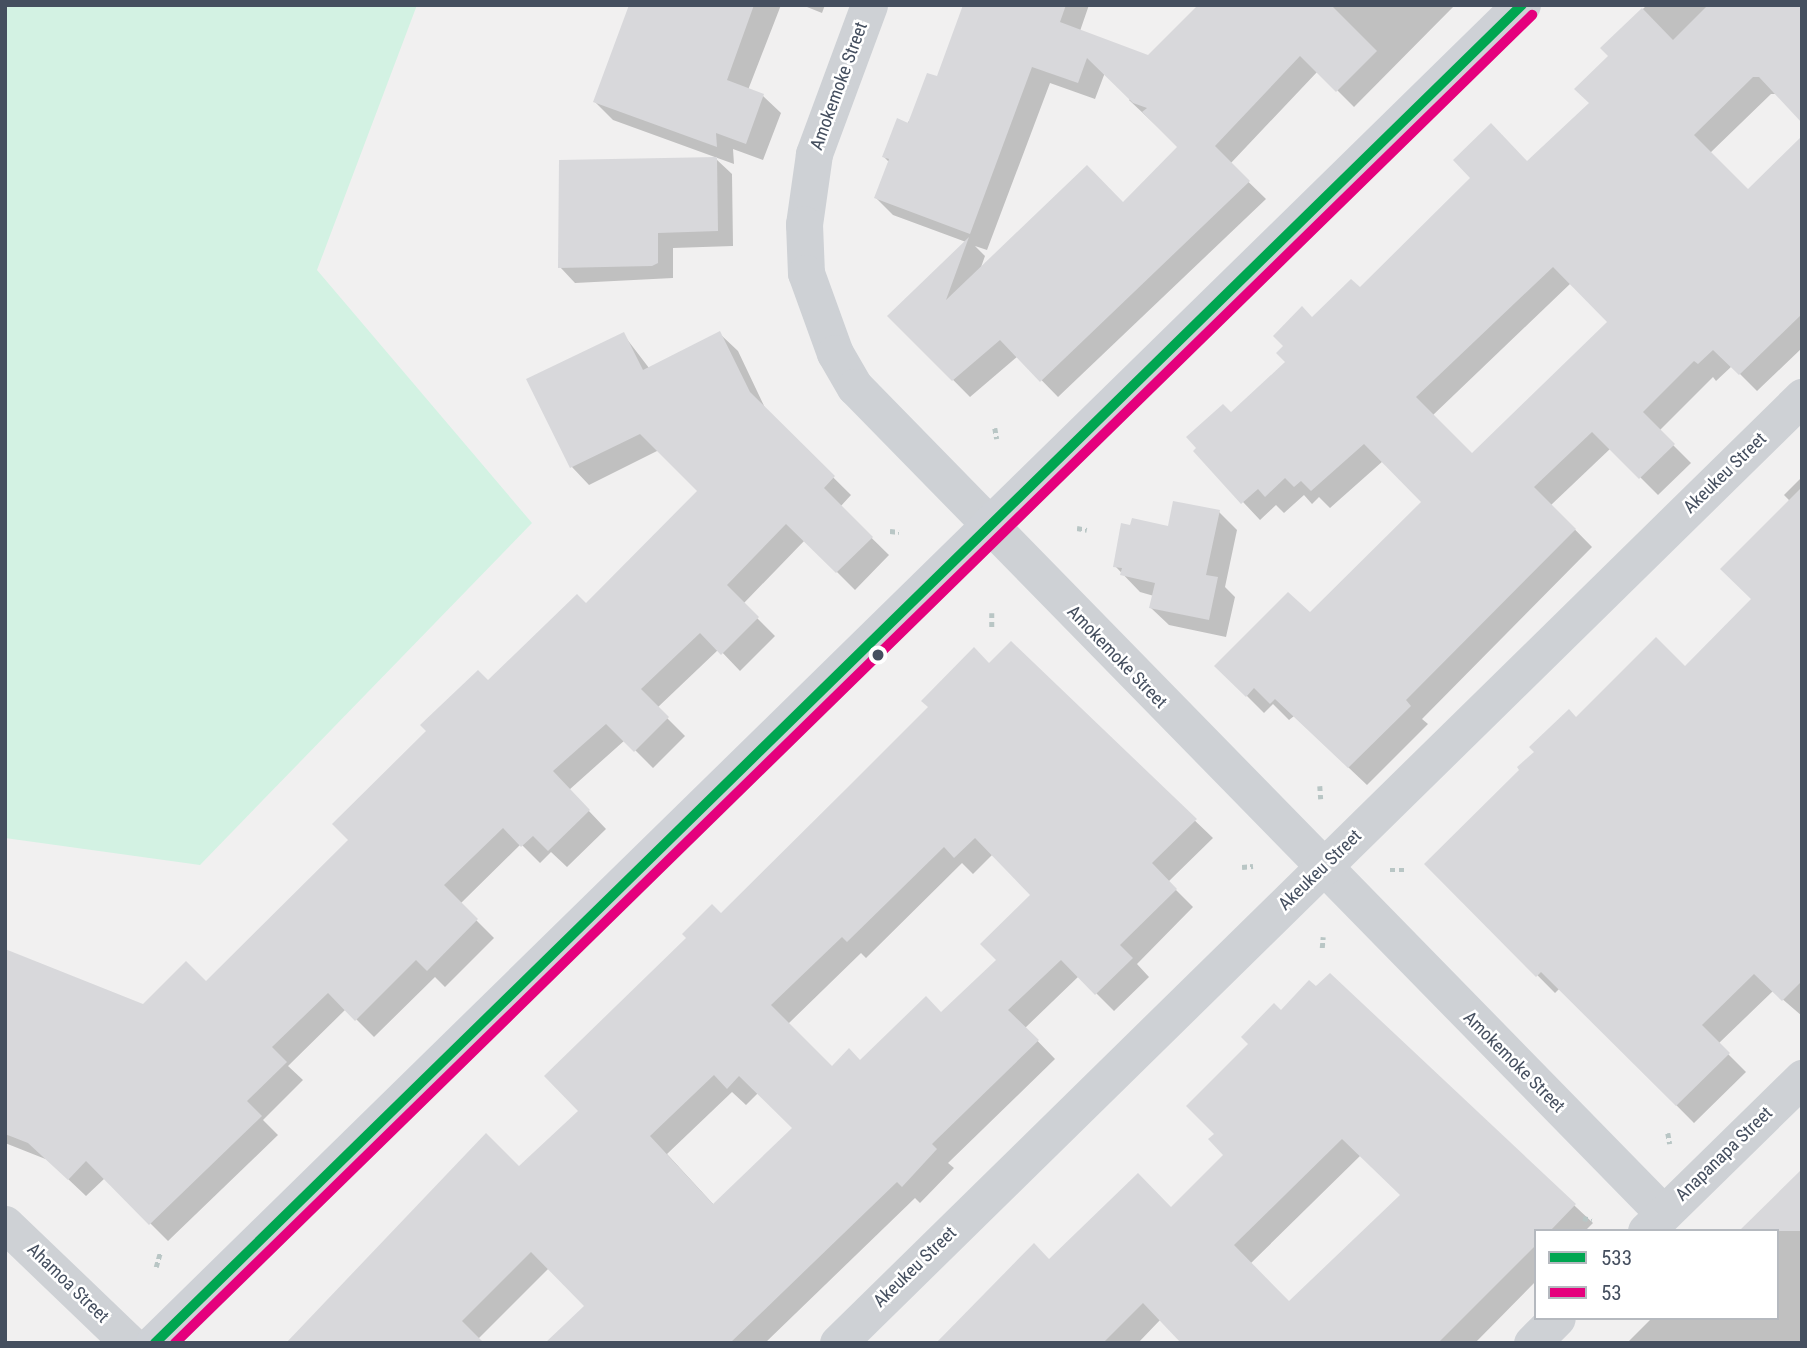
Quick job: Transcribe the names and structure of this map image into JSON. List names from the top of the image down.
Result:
{
  "streets": {
    "street": [
      "Amokemoke Street",
      "Akeukeu Street",
      "Anapanapa Street",
      "Ahamoa Street"
    ]
  },
  "crossings": [
    ["Amokemoke Street", "Akeukeu Street"],
    ["Amokemoke Street", "Anapanapa Street"]
  ],
  "lines": ["transit line 533", "transit line 53"],
  "legend": ["533", "53"]
}
